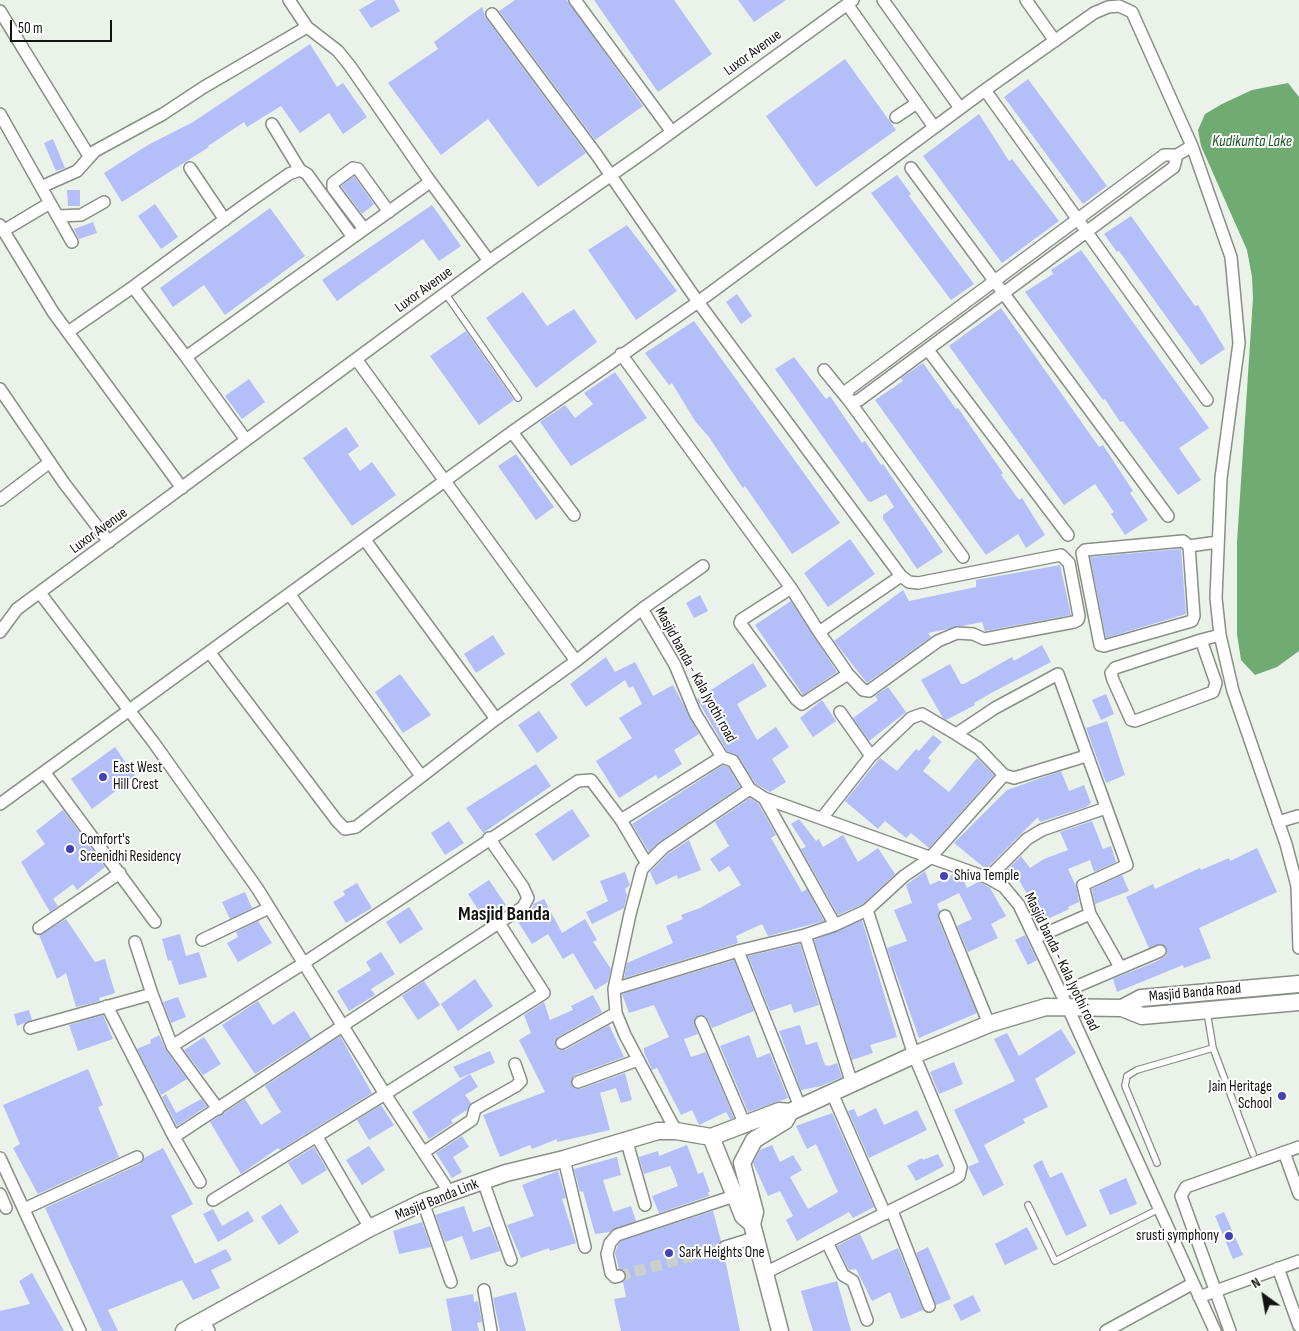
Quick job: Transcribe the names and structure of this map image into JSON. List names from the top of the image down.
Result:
{
  "streets": {
    "main road": ["Masjid Banda Road", "Masjid Banda Link"],
    "street": ["Luxor Avenue", "Masjid banda - Kala Jyothi road"]
  },
  "districts": ["Masjid Banda"],
  "water": ["Kudikunta Lake"],
  "places": [
    "East West Hill Crest",
    "Comfort's Sreenidhi Residency",
    "Shiva Temple",
    "Jain Heritage School",
    "srusti symphony",
    "Sark Heights One"
  ],
  "scale_bar": "50 m",
  "north": "top left"
}
